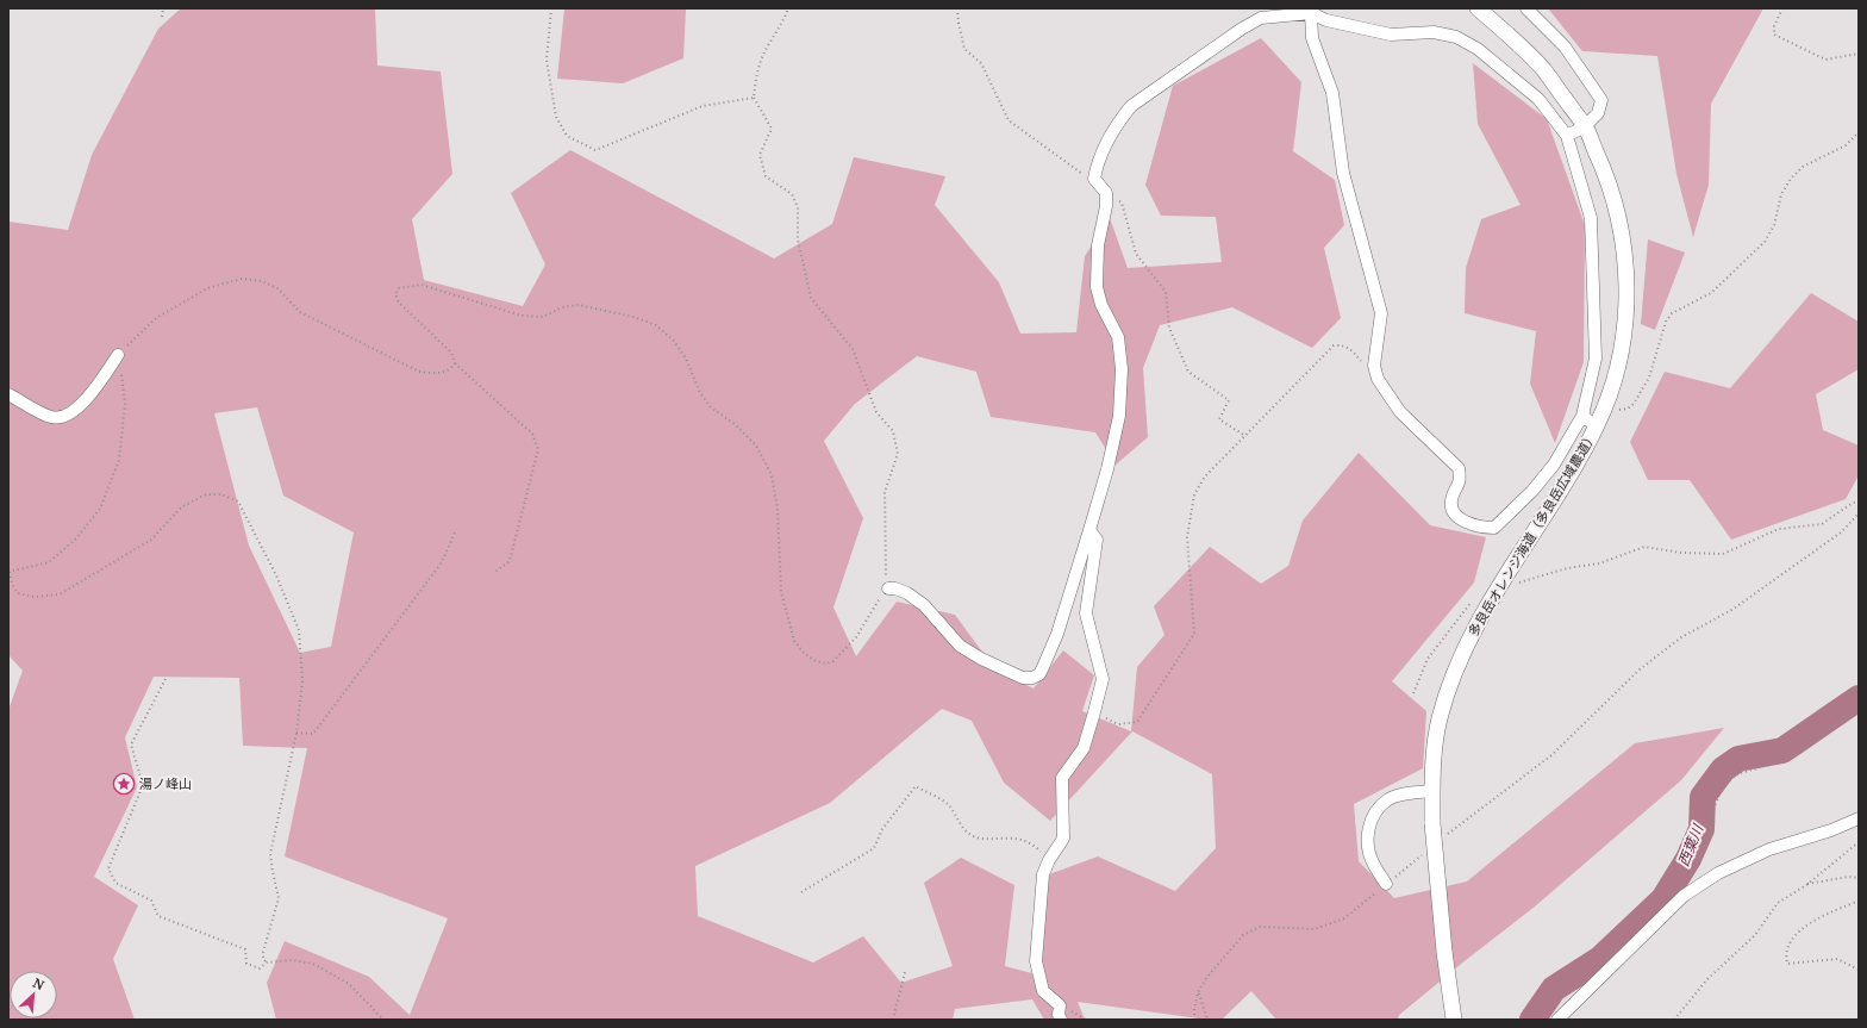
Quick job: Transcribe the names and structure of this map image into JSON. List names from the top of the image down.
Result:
{
  "streets": {
    "street": ["多良岳オレンジ海道（多良岳広域農道）"]
  },
  "water": ["西葉川"],
  "places": {
    "place": ["湯ノ峰山"]
  },
  "north": "top right"
}
